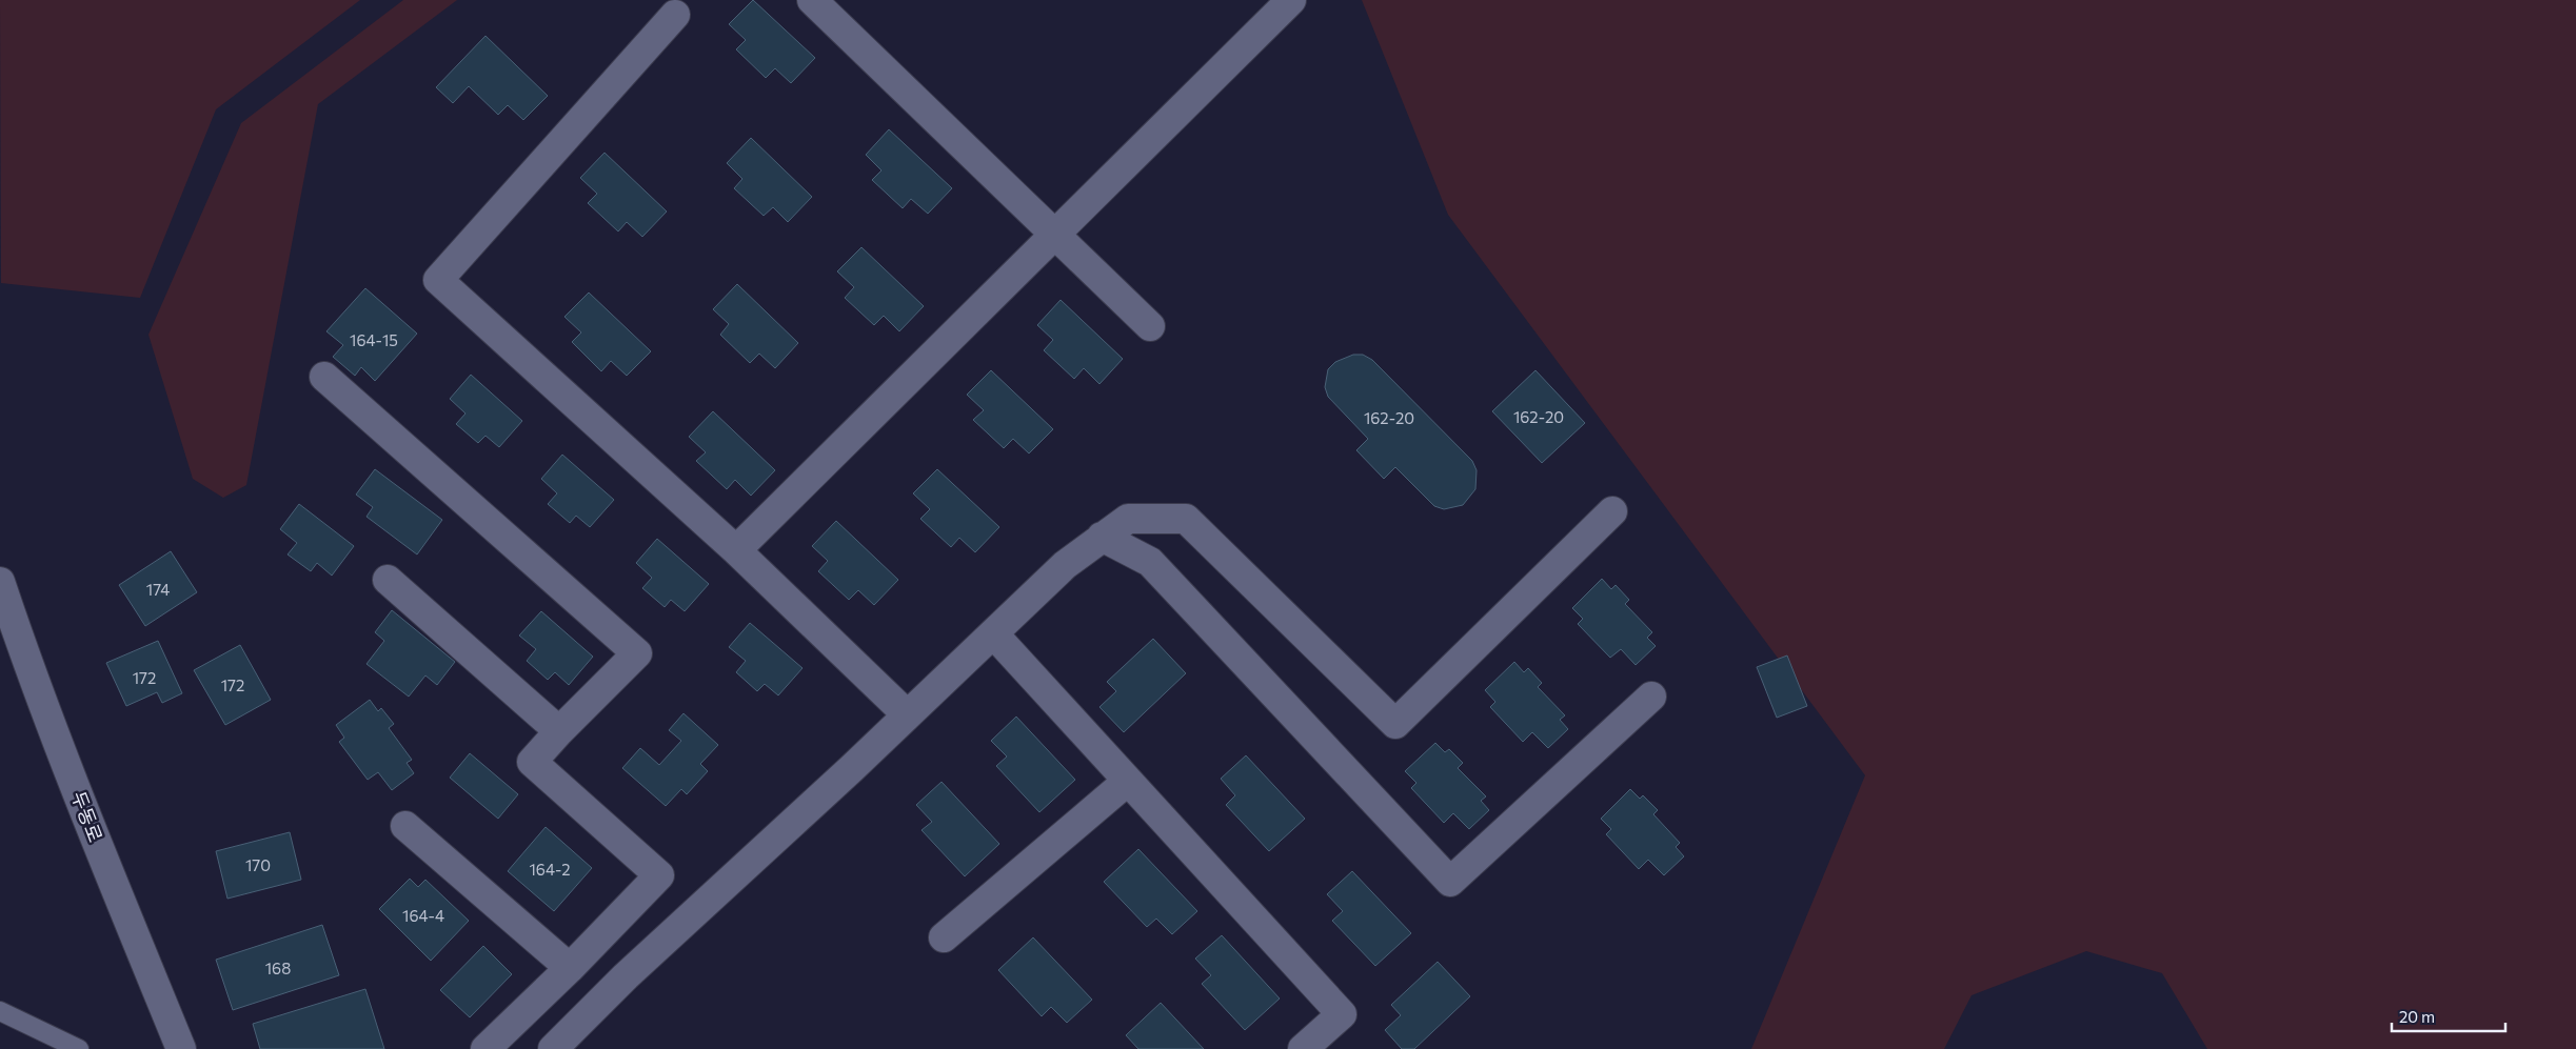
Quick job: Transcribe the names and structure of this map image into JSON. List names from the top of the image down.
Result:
{
  "streets": {
    "street": ["두동로"]
  },
  "house_numbers": [
    "164-15",
    "162-20",
    "162-20",
    "174",
    "172",
    "172",
    "170",
    "164-2",
    "164-4",
    "168"
  ],
  "scale_bar": "20 m"
}
